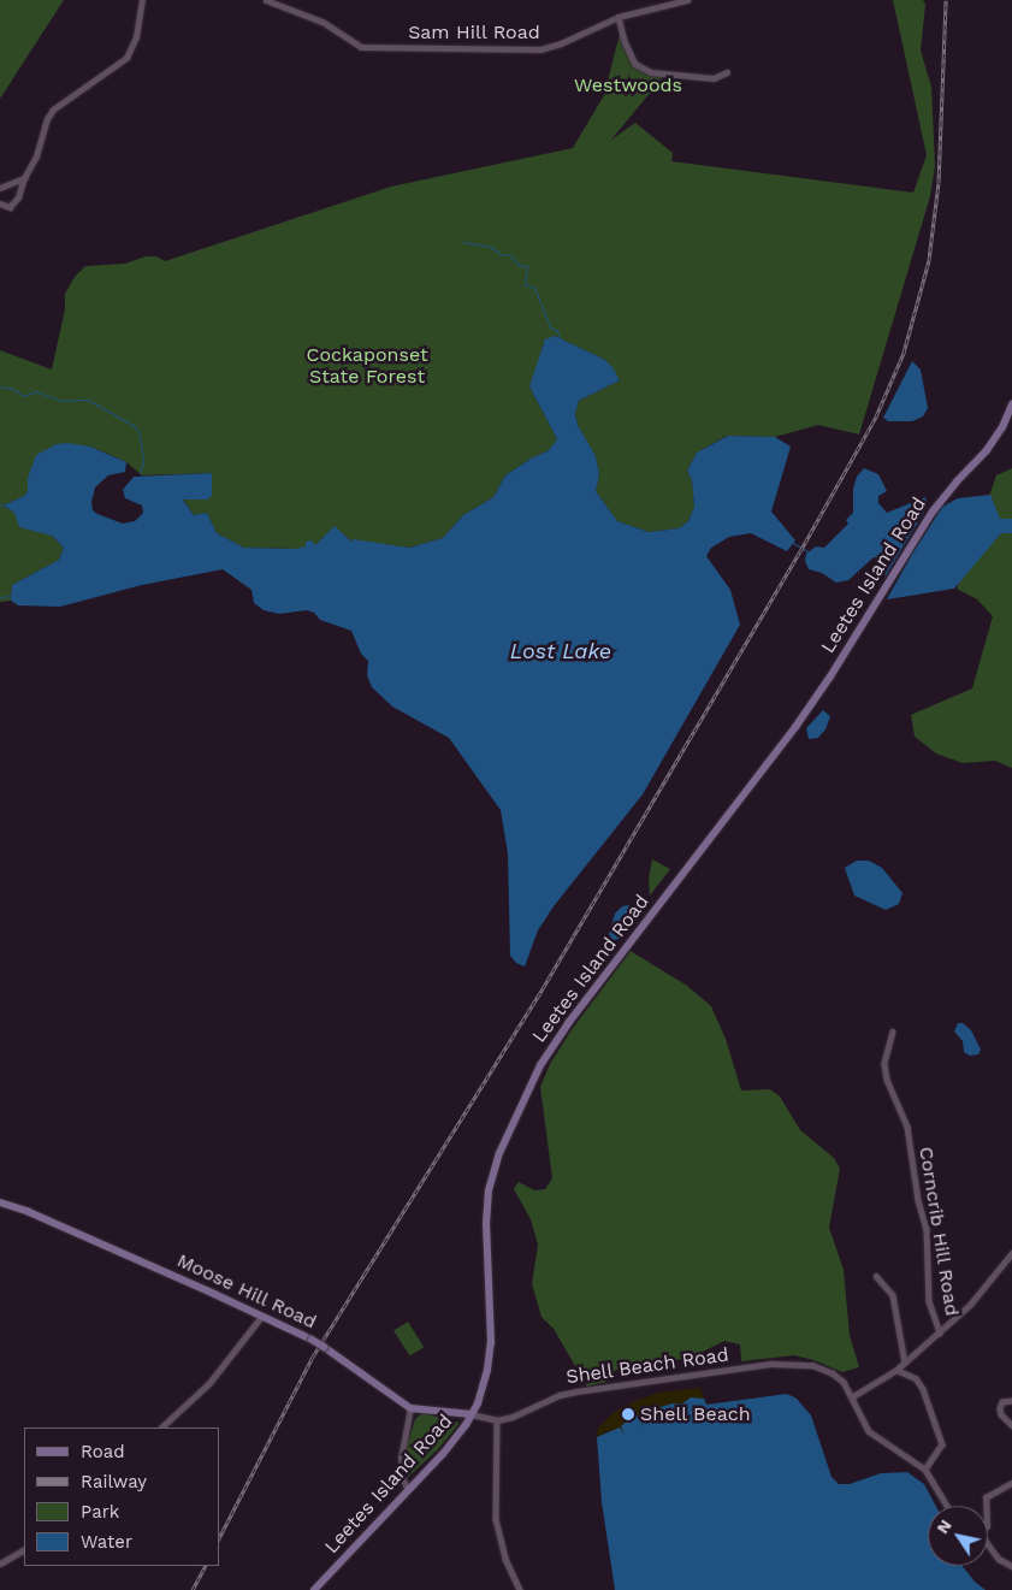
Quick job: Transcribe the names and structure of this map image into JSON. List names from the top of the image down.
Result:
{
  "streets": {
    "main road": ["Leetes Island Road", "Moose Hill Road"],
    "street": ["Sam Hill Road", "Corncrib Hill Road", "Shell Beach Road"]
  },
  "crossings": [
    ["Leetes Island Road", "Moose Hill Road"]
  ],
  "water": ["Lost Lake"],
  "parks": ["Westwoods", "Cockaponset State Forest"],
  "places": ["Shell Beach"],
  "legend": [
    "Road",
    "Railway",
    "Park",
    "Water"
  ],
  "north": "top left"
}
